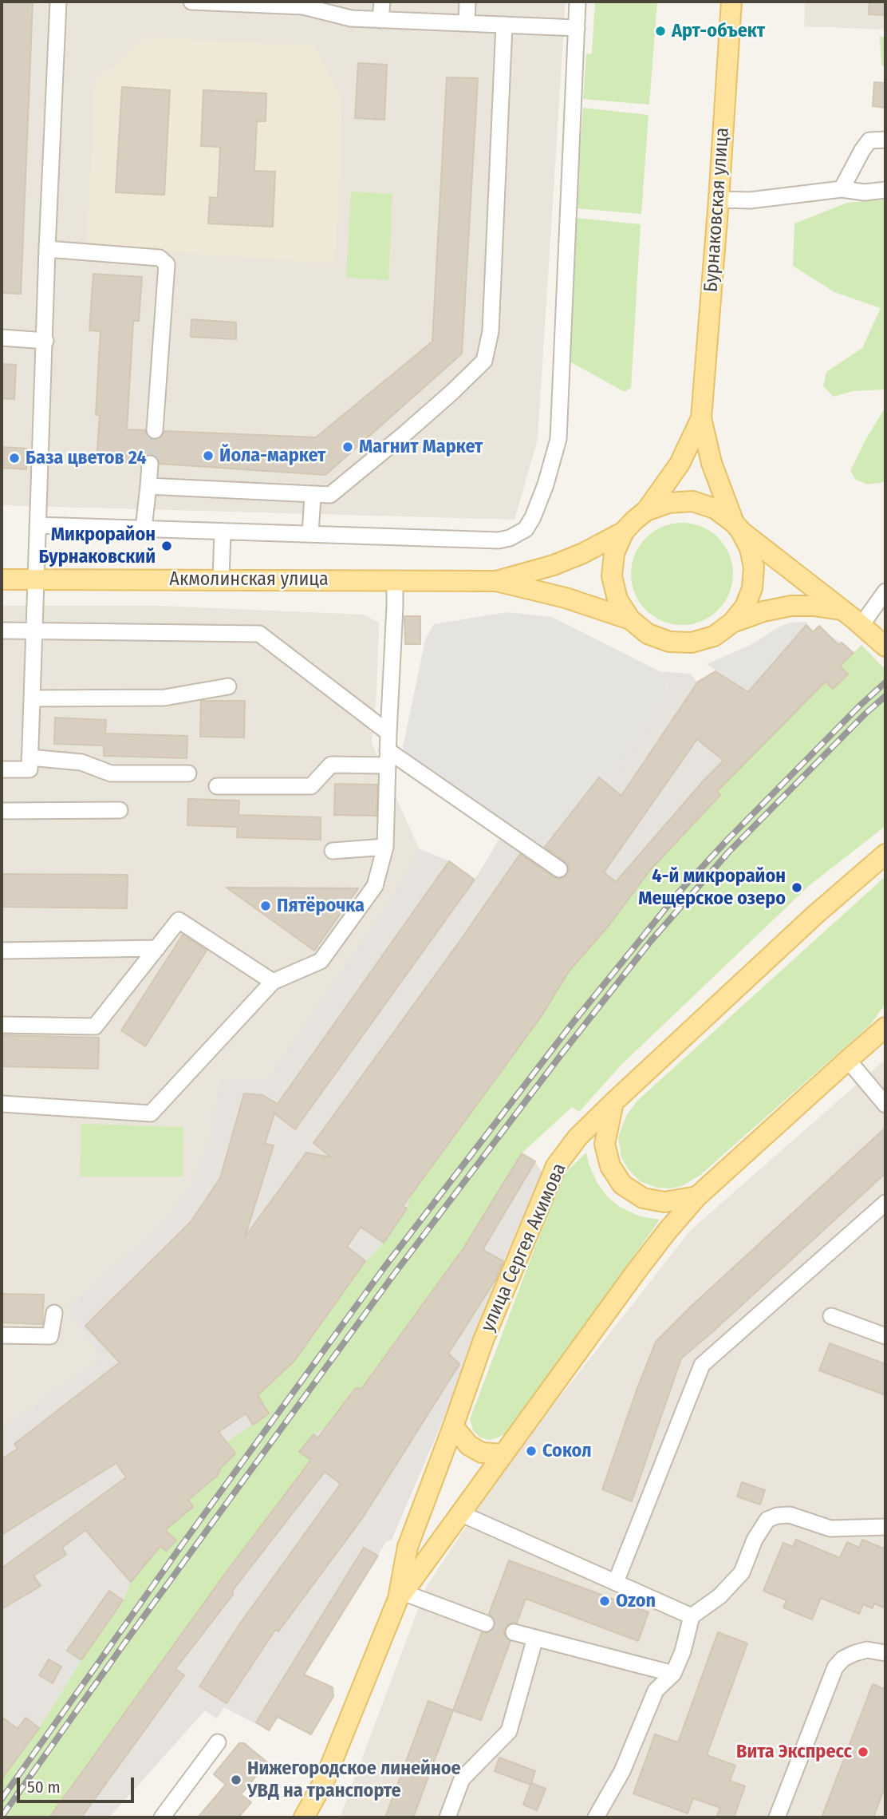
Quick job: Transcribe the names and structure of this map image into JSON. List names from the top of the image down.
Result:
{
  "streets": {
    "main road": ["Бурнаковская улица", "Акмолинская улица", "улица Сергея Акимова"]
  },
  "places": [
    "Арт-объект",
    "Магнит Маркет",
    "Йола-маркет",
    "База цветов 24",
    "Микрорайон Бурнаковский",
    "4-й микрорайон Мещерское озеро",
    "Пятёрочка",
    "Сокол",
    "Ozon",
    "Вита Экспресс",
    "Нижегородское линейное УВД на транспорте"
  ],
  "scale_bar": "50 m"
}
